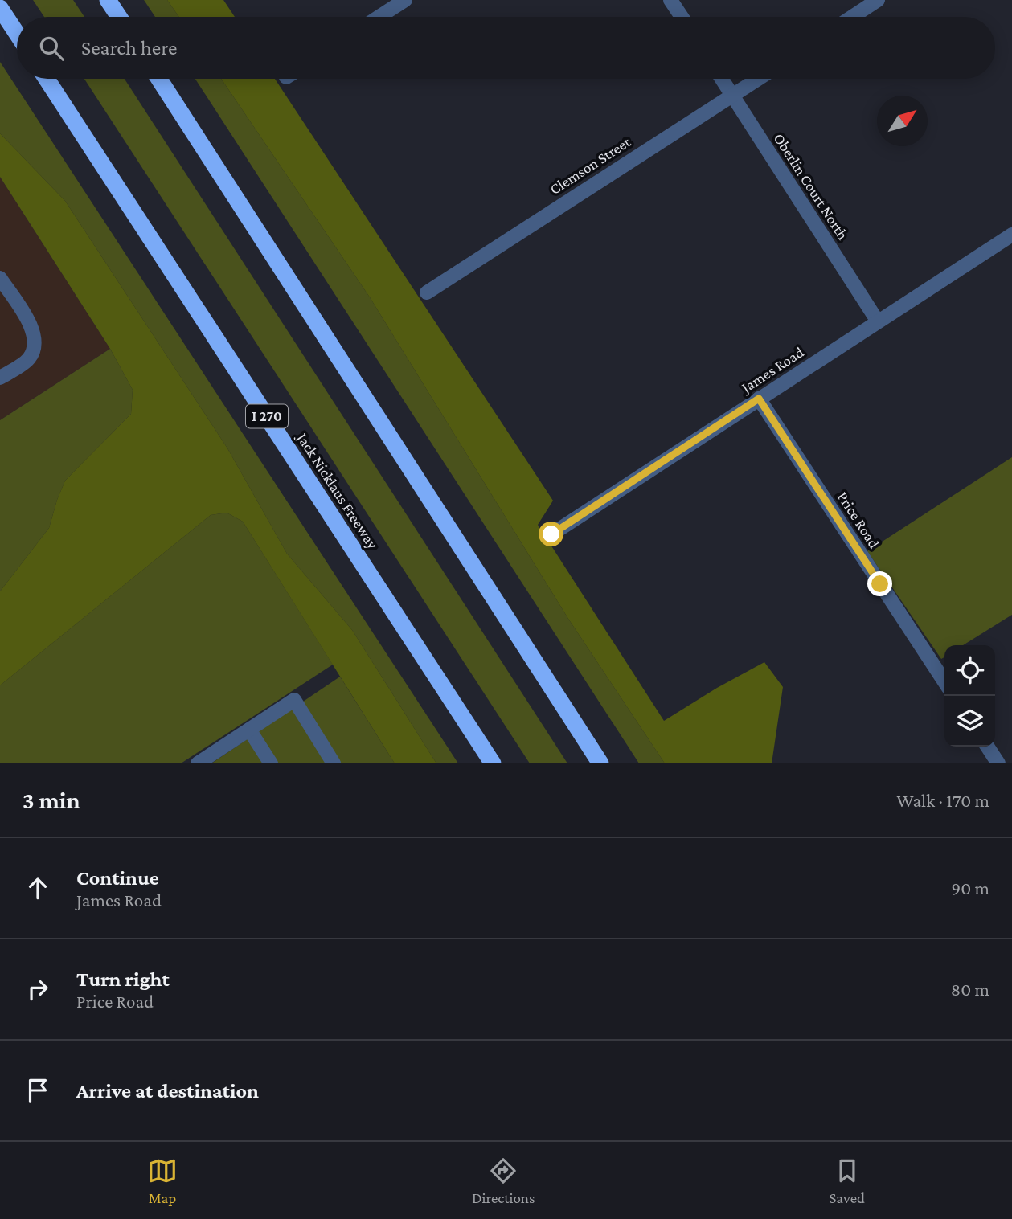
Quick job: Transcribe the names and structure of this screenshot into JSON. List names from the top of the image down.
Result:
{
  "streets": {
    "highway": ["I 270", "Jack Nicklaus Freeway"],
    "street": [
      "Clemson Street",
      "Oberlin Court North",
      "James Road",
      "Price Road"
    ]
  },
  "crossings": [
    ["Clemson Street", "Oberlin Court North"],
    ["Oberlin Court North", "James Road"],
    ["James Road", "Price Road"]
  ],
  "north": "top right",
  "page": {
    "search": "Search here",
    "heading": ["3 min", "Walk · 170 m"],
    "list": [
      ["Continue", "James Road", "90 m"],
      ["Turn right", "Price Road", "80 m"],
      "Arrive at destination"
    ],
    "nav": ["Map", "Directions", "Saved"]
  }
}
